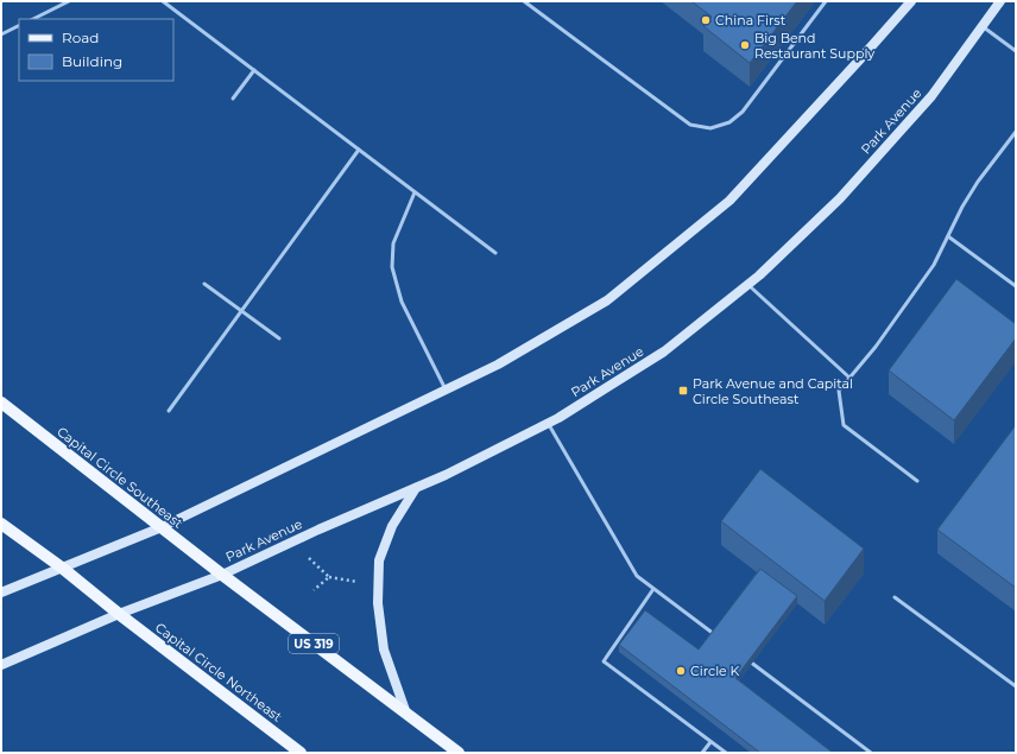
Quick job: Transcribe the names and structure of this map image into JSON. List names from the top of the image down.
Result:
{
  "streets": {
    "main road": [
      "Park Avenue",
      "Capital Circle Southeast",
      "US 319",
      "Capital Circle Northeast"
    ]
  },
  "crossings": [
    ["Park Avenue", "Capital Circle Southeast"],
    ["Park Avenue", "US 319"],
    ["Park Avenue", "Capital Circle Northeast"],
    ["Capital Circle Southeast", "US 319"]
  ],
  "places": {
    "other": ["China First", "Big Bend Restaurant Supply", "Circle K"],
    "transit": ["Park Avenue and Capital Circle Southeast"]
  },
  "legend": ["Road", "Building"]
}
